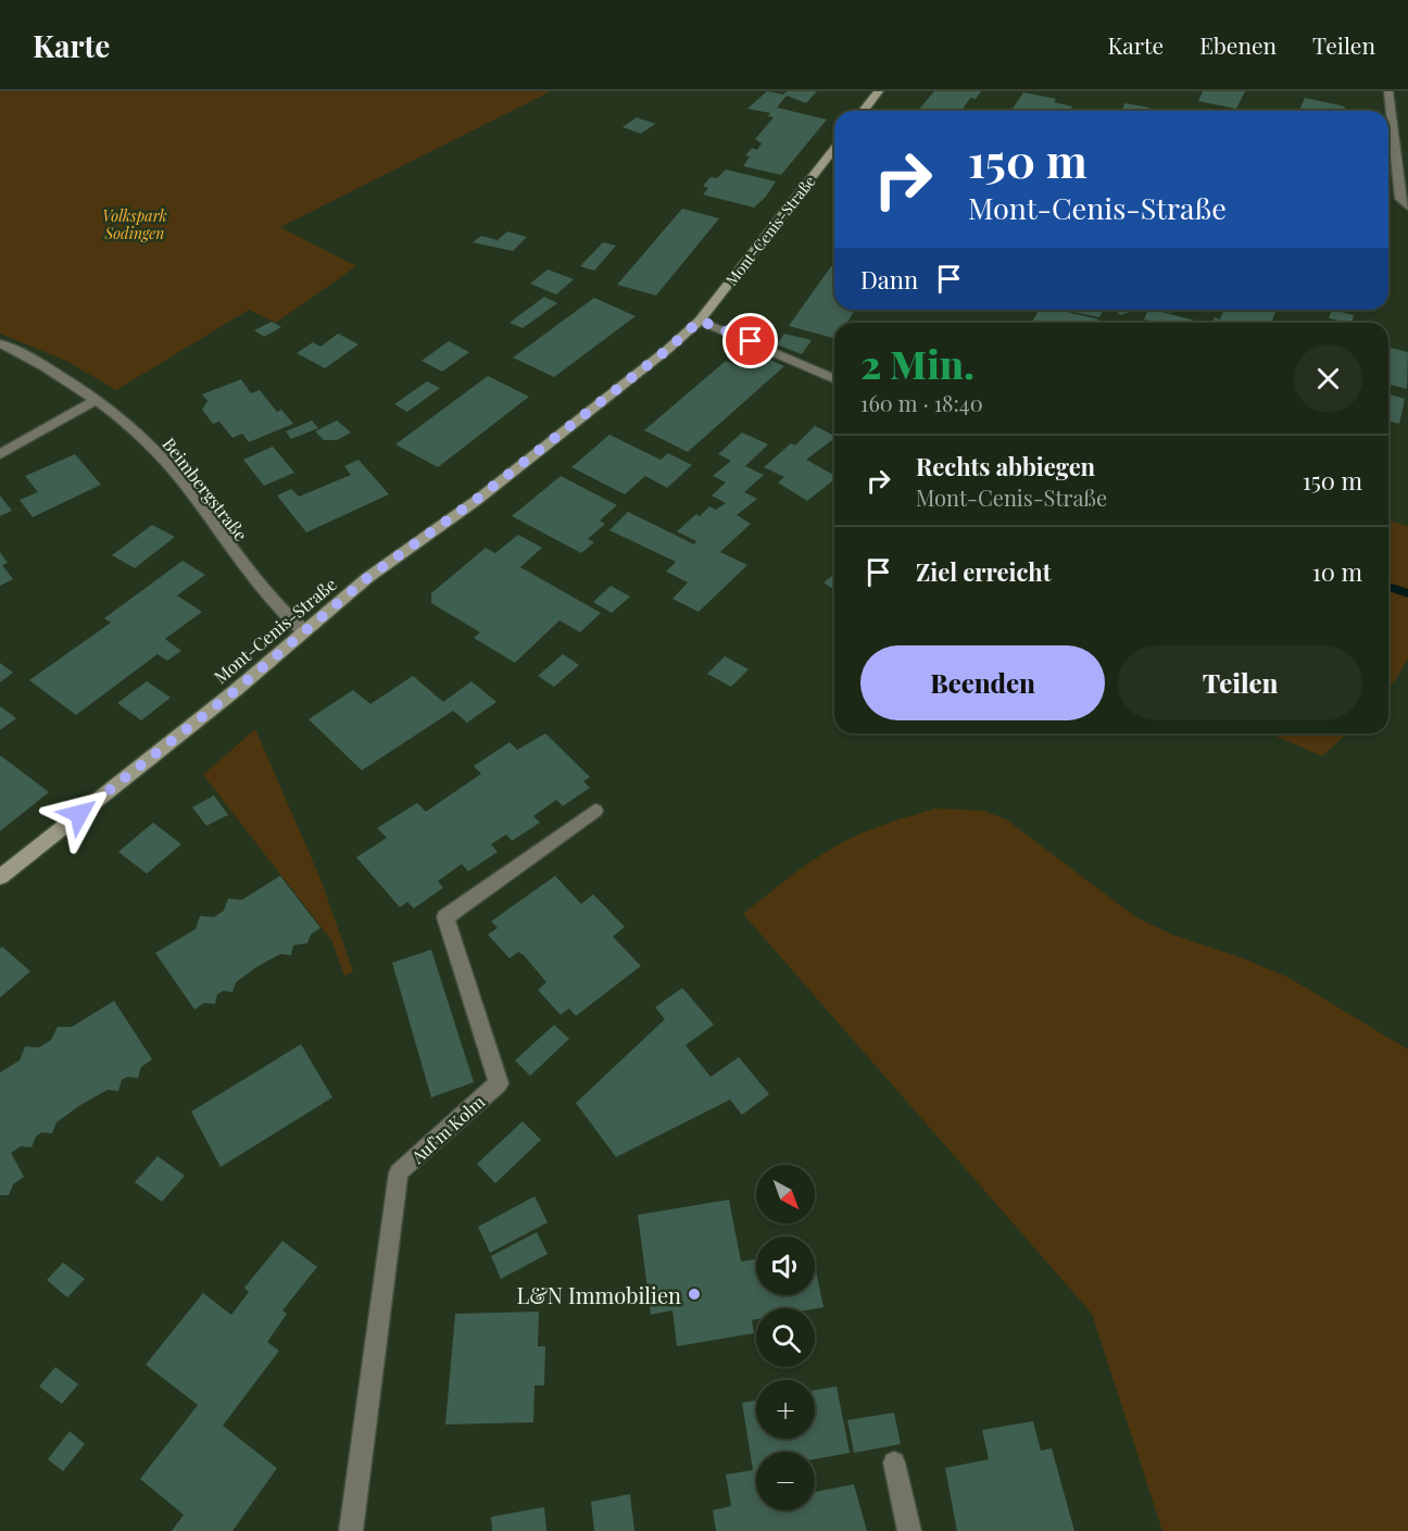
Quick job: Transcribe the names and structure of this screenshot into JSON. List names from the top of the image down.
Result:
{
  "streets": {
    "main road": ["Mont-Cenis-Straße"],
    "street": ["Beimbergstraße", "Auf'm Kolm"]
  },
  "crossings": [
    ["Mont-Cenis-Straße", "Beimbergstraße"]
  ],
  "parks": ["Volkspark Sodingen"],
  "places": ["L&N Immobilien"],
  "north": "bottom right",
  "page": {
    "header": "Karte",
    "nav": ["Karte", "Ebenen", "Teilen"],
    "turn": ["150 m", "Mont-Cenis-Straße"],
    "then": "Dann",
    "heading": ["2 Min.", "160 m · 18:40"],
    "list": [
      {
        "name": "Rechts abbiegen",
        "note": "Mont-Cenis-Straße",
        "value": "150 m"
      },
      {
        "name": "Ziel erreicht",
        "value": "10 m"
      }
    ],
    "buttons": ["Beenden", "Teilen"],
    "map_buttons": ["+", "−"]
  }
}
